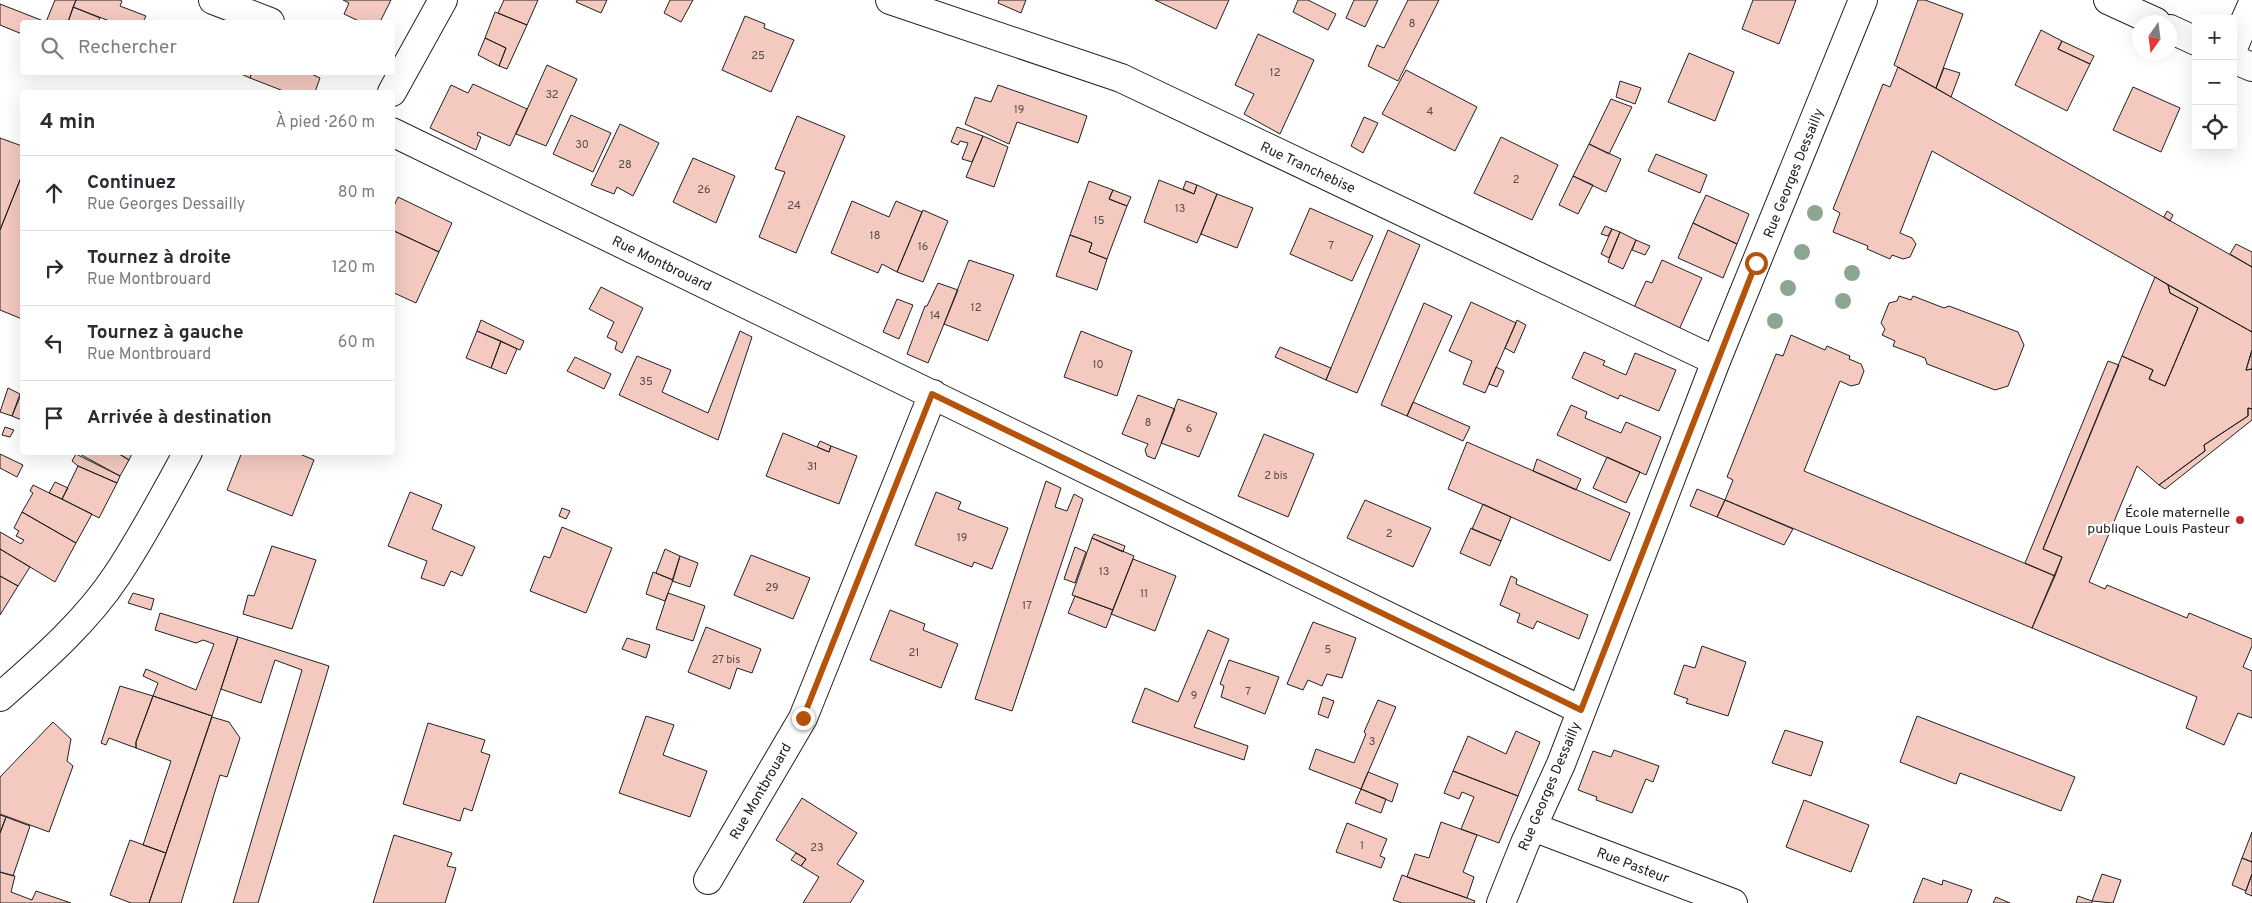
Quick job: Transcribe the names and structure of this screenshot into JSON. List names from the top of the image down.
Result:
{
  "streets": {
    "street": [
      "Rue Tranchebise",
      "Rue Georges Dessailly",
      "Rue Montbrouard",
      "Rue Pasteur"
    ]
  },
  "crossings": [
    ["Rue Tranchebise", "Rue Georges Dessailly"],
    ["Rue Georges Dessailly", "Rue Montbrouard"],
    ["Rue Georges Dessailly", "Rue Pasteur"]
  ],
  "places": ["École maternelle publique Louis Pasteur"],
  "house_numbers": [
    "8",
    "25",
    "12",
    "32",
    "19",
    "4",
    "30",
    "28",
    "2",
    "26",
    "24",
    "13",
    "15",
    "18",
    "7",
    "16",
    "12",
    "14",
    "10",
    "35",
    "8",
    "6",
    "31",
    "2 bis",
    "2",
    "19",
    "13",
    "29",
    "11",
    "17",
    "5",
    "21",
    "27 bis",
    "7",
    "9",
    "3",
    "1",
    "23"
  ],
  "north": "bottom",
  "page": {
    "map_buttons": ["+", "−"],
    "search": "Rechercher",
    "heading": ["4 min", "À pied · 260 m"],
    "list": [
      ["Continuez", "Rue Georges Dessailly", "80 m"],
      ["Tournez à droite", "Rue Montbrouard", "120 m"],
      ["Tournez à gauche", "Rue Montbrouard", "60 m"],
      "Arrivée à destination"
    ]
  }
}
